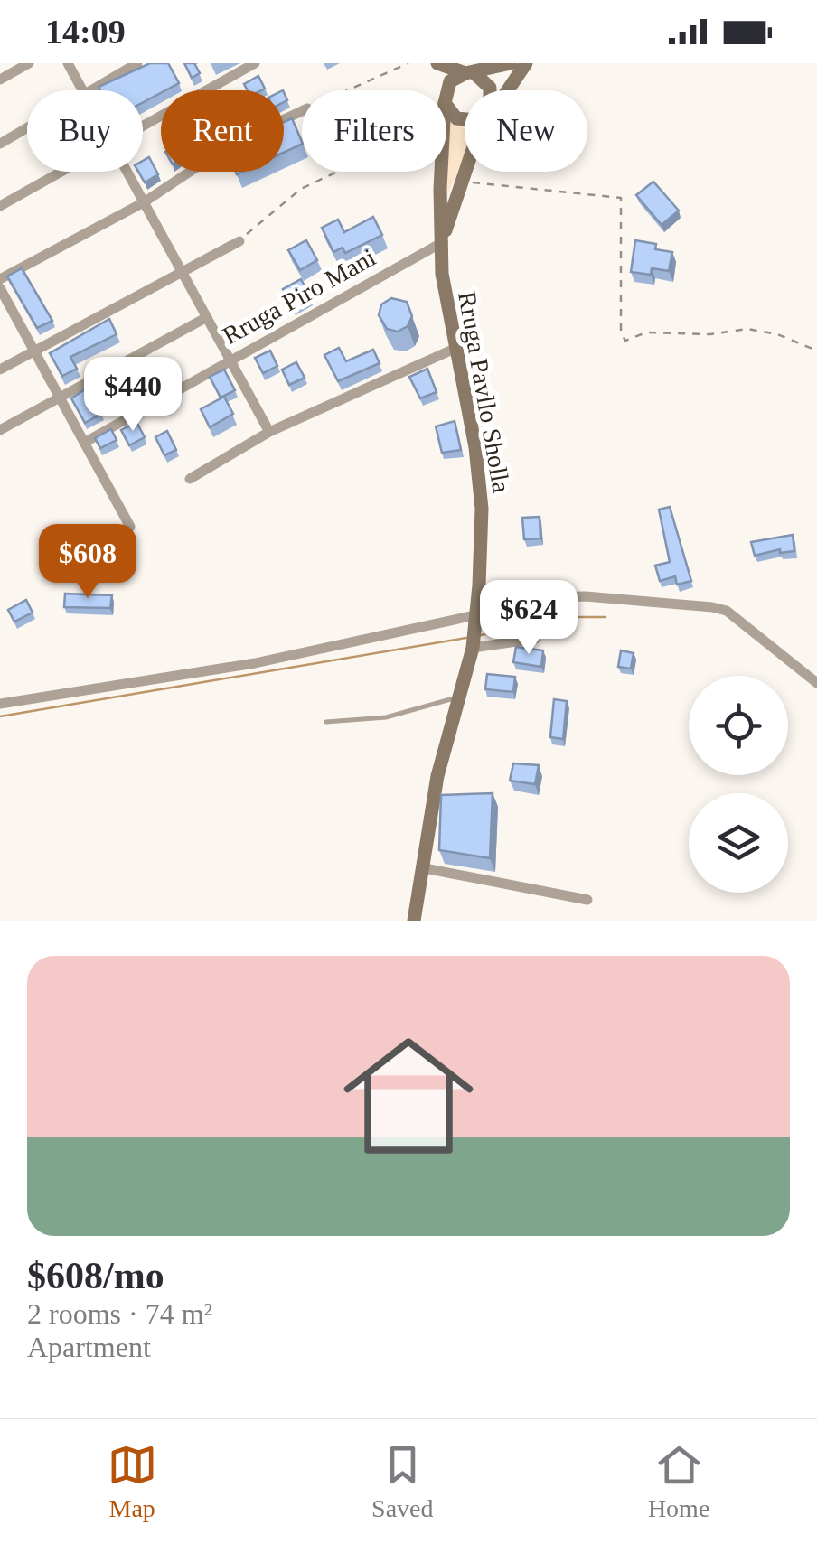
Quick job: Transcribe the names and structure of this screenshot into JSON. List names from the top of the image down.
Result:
{
  "streets": {
    "street": ["Rruga Piro Mani", "Rruga Pavllo Sholla"]
  },
  "crossings": [
    ["Rruga Piro Mani", "Rruga Pavllo Sholla"]
  ],
  "page": {
    "status": "14:09",
    "chip": [
      "Buy",
      "Rent",
      "Filters",
      "New"
    ],
    "price": ["$440", "$608", "$624"],
    "list": [
      {
        "name": "$608/mo",
        "note": "2 rooms · 74 m² · Apartment"
      }
    ],
    "tabs": ["Map", "Saved", "Home"]
  }
}
